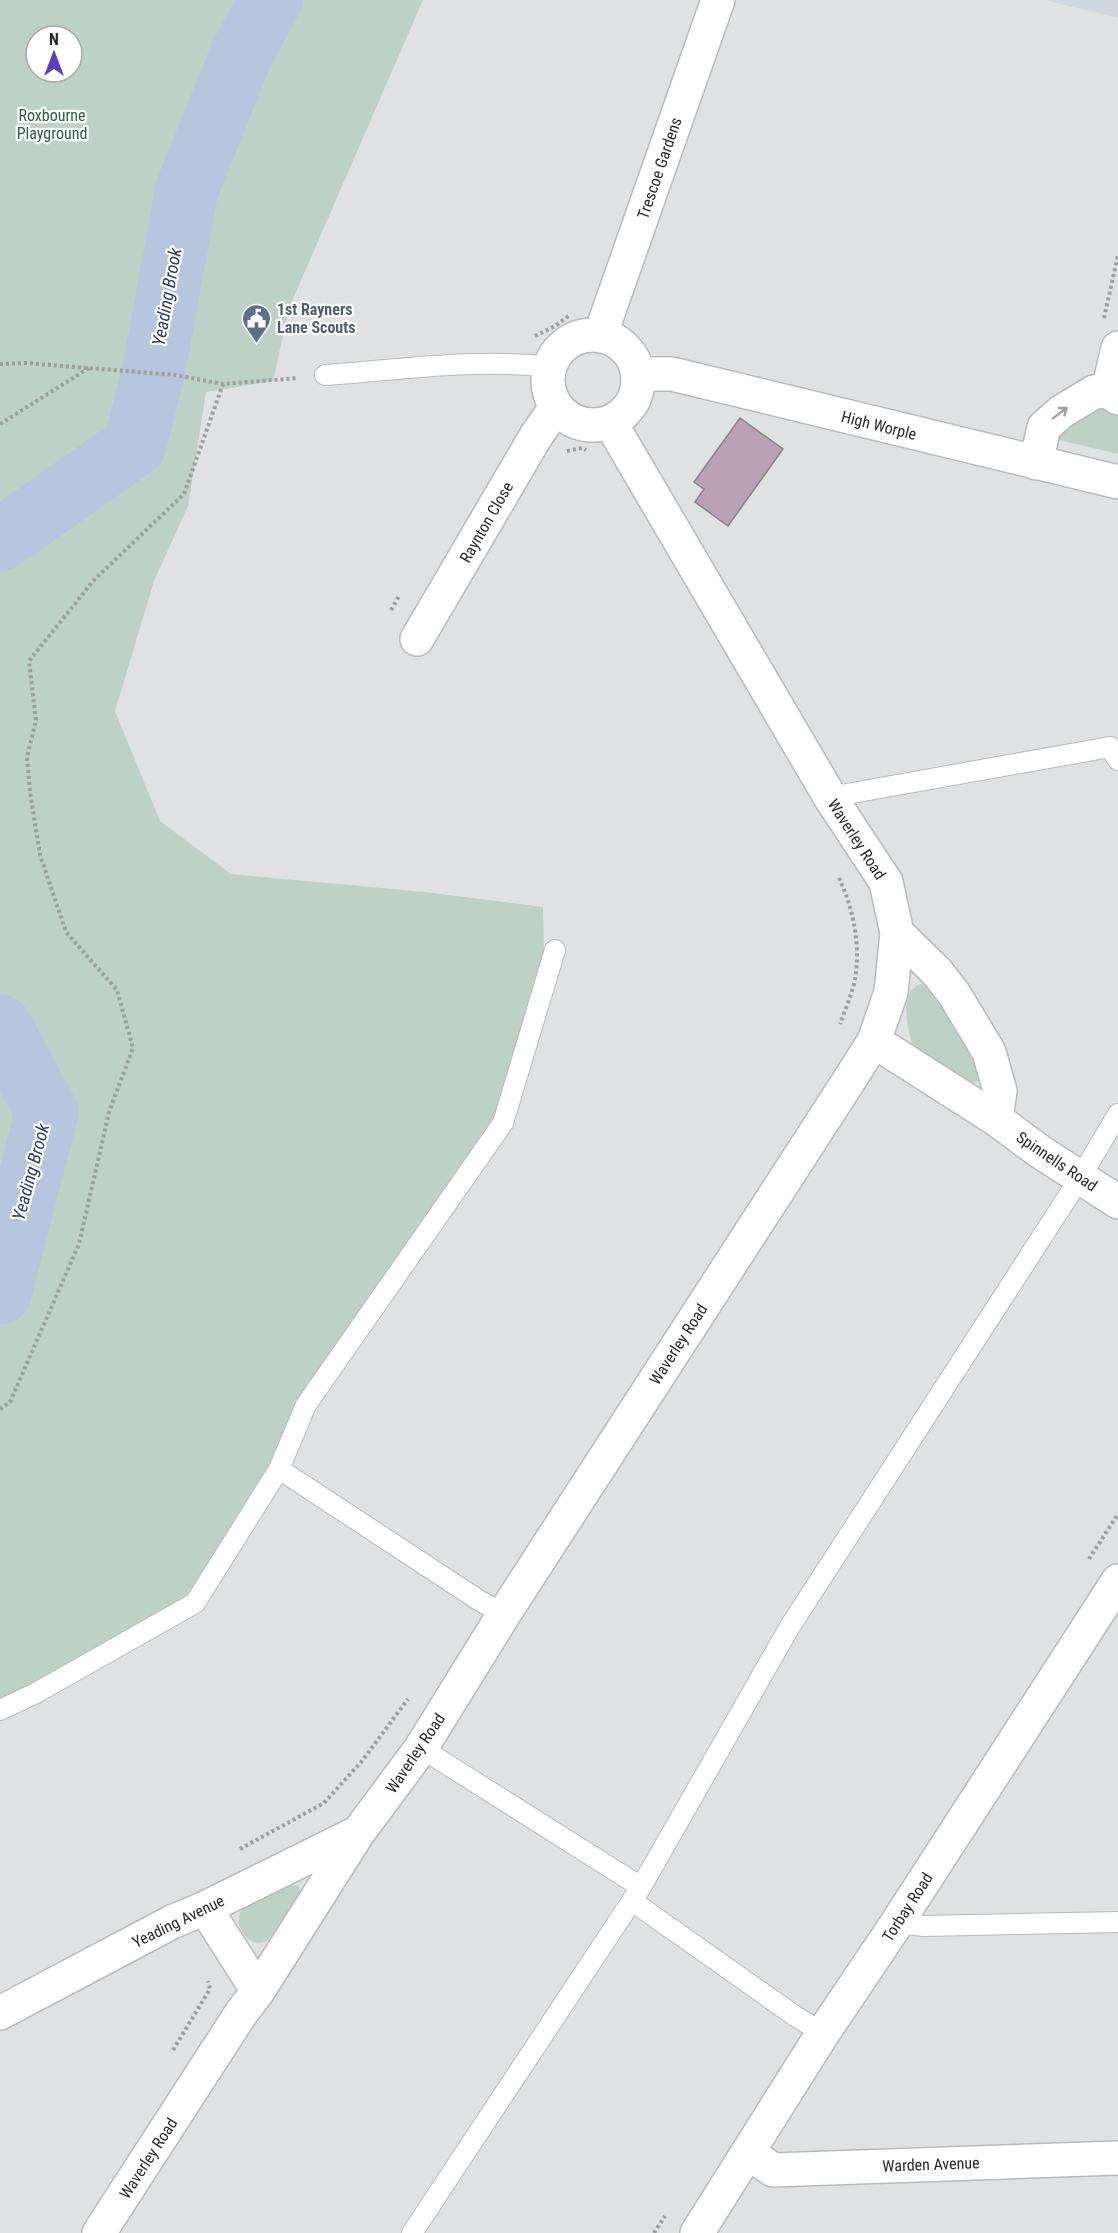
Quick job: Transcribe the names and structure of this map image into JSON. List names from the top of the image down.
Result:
{
  "streets": {
    "street": [
      "Trescoe Gardens",
      "High Worple",
      "Raynton Close",
      "Waverley Road",
      "Spinnells Road",
      "Torbay Road",
      "Yeading Avenue",
      "Warden Avenue"
    ]
  },
  "crossings": [
    ["Trescoe Gardens", "High Worple"],
    ["Trescoe Gardens", "Raynton Close"],
    ["Trescoe Gardens", "Waverley Road"],
    ["High Worple", "Raynton Close"],
    ["High Worple", "Waverley Road"],
    ["Raynton Close", "Waverley Road"],
    ["Waverley Road", "Spinnells Road"],
    ["Waverley Road", "Yeading Avenue"],
    ["Torbay Road", "Warden Avenue"]
  ],
  "water": ["Yeading Brook"],
  "parks": ["Roxbourne Playground"],
  "places": {
    "public building": ["1st Rayners Lane Scouts"]
  },
  "north": "top"
}
